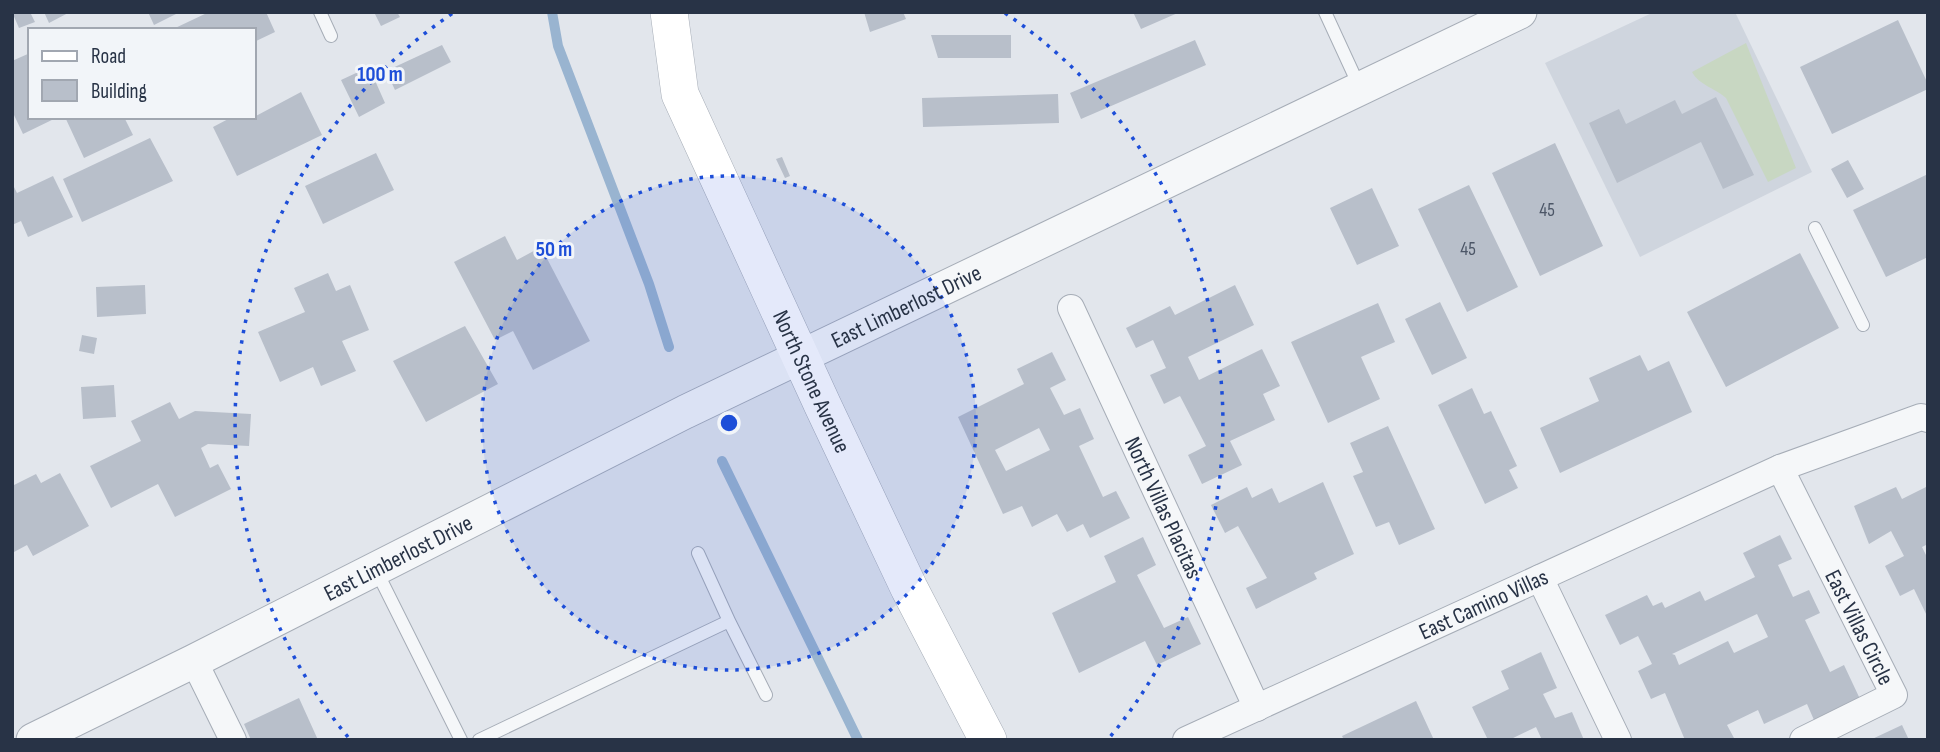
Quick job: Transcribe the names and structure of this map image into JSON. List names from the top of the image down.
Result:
{
  "streets": {
    "main road": ["North Stone Avenue"],
    "street": [
      "East Limberlost Drive",
      "North Villas Placitas",
      "East Camino Villas",
      "East Villas Circle"
    ]
  },
  "crossings": [
    ["East Limberlost Drive", "North Stone Avenue"],
    ["North Villas Placitas", "East Camino Villas"],
    ["East Camino Villas", "East Villas Circle"]
  ],
  "house_numbers": ["45", "45"],
  "legend": ["Road", "Building"],
  "rings": ["100 m", "50 m"]
}
